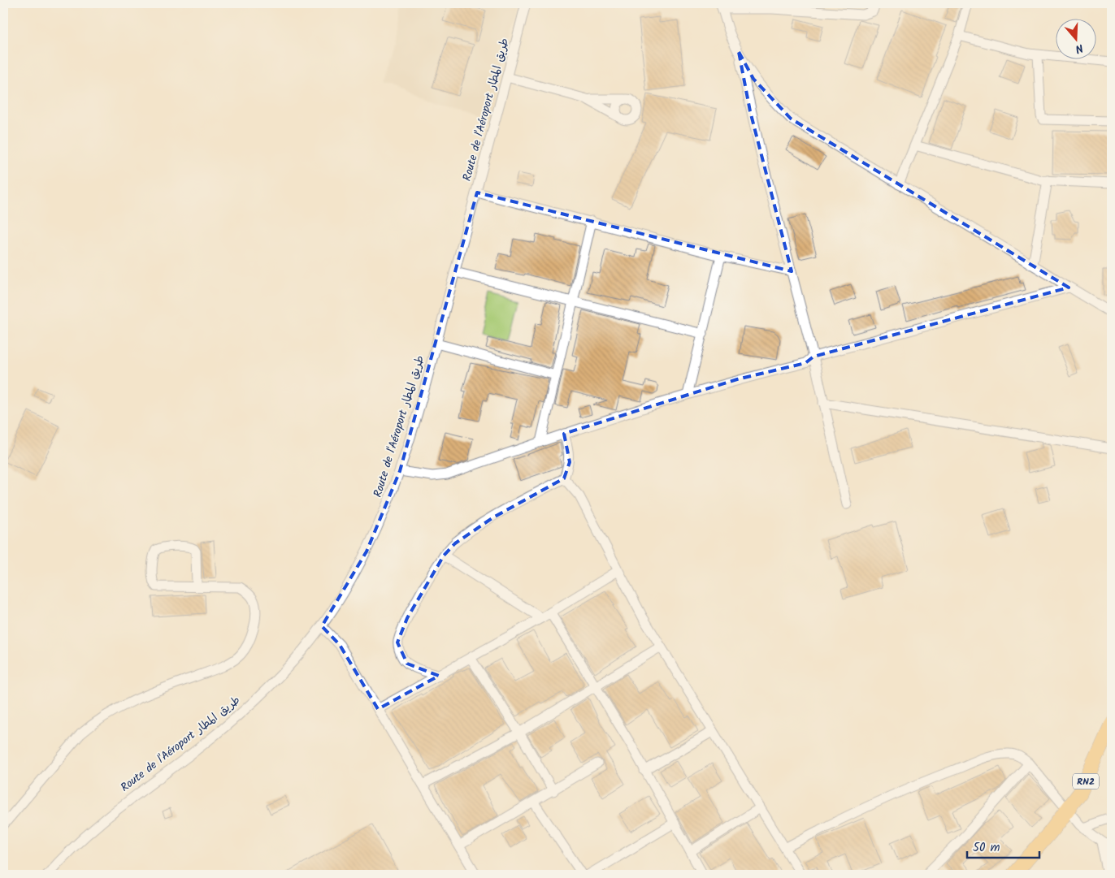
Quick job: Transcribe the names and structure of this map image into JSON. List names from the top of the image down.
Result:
{
  "streets": {
    "highway": ["RN2"],
    "street": ["Route de l'Aéroport طريق المطار"]
  },
  "scale_bar": "50 m",
  "north": "bottom"
}
